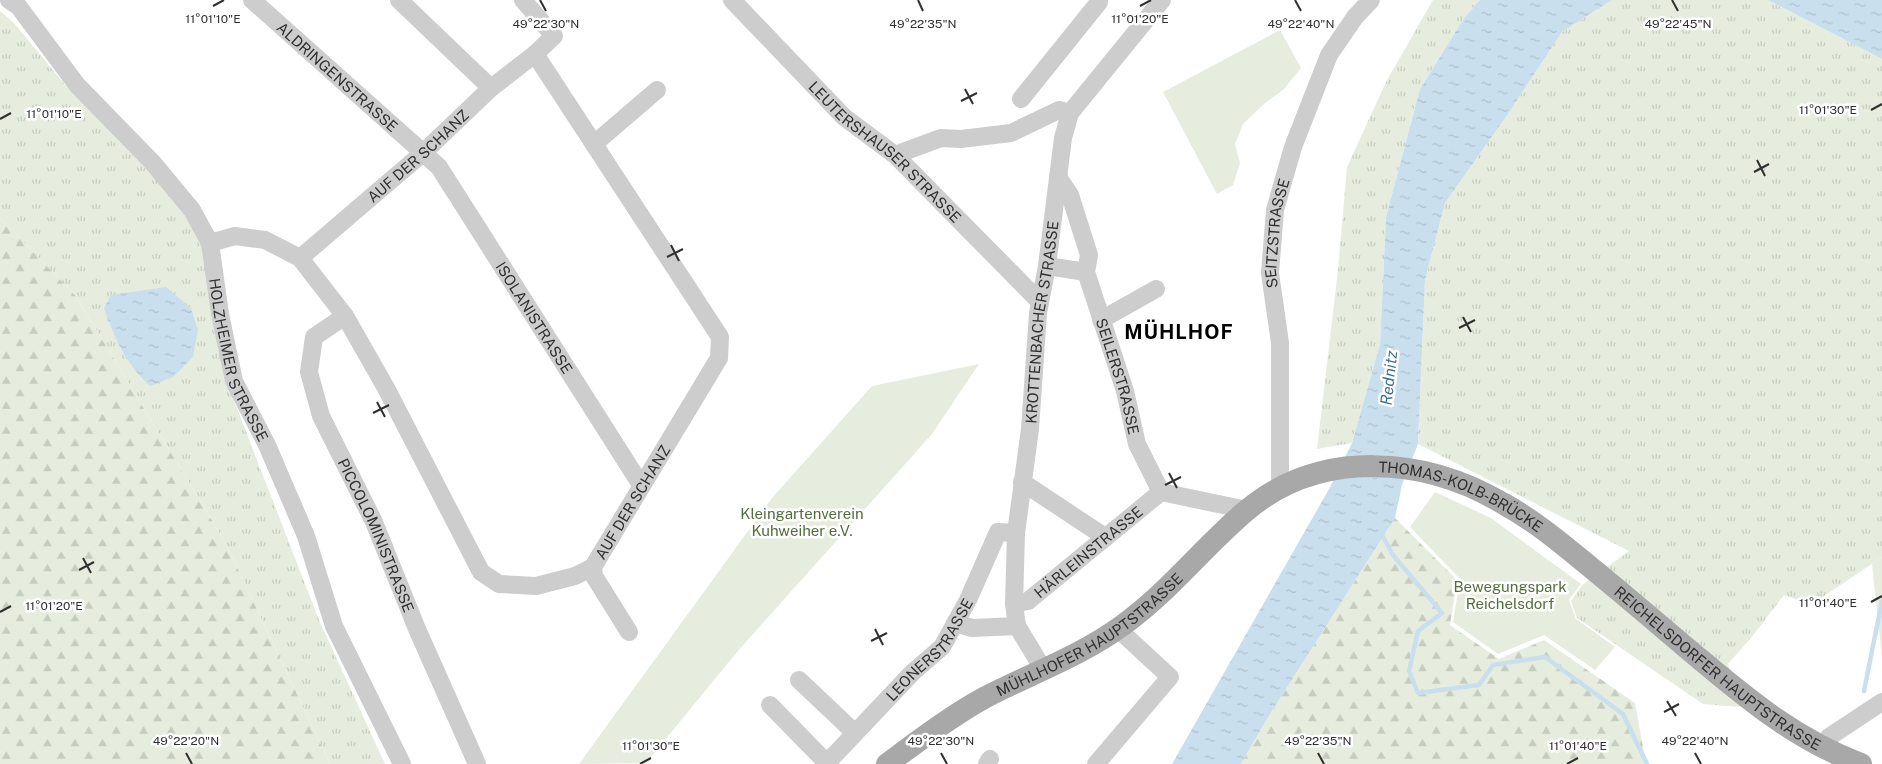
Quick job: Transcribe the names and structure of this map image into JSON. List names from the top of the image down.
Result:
{
  "streets": {
    "main road": ["THOMAS-KOLB-BRÜCKE", "MÜHLHOFER HAUPTSTRASSE", "REICHELSDORFER HAUPTSTRASSE"],
    "street": [
      "ALDRINGENSTRASSE",
      "LEUTERSHAUSER STRASSE",
      "AUF DER SCHANZ",
      "SEITZSTRASSE",
      "ISOLANISTRASSE",
      "KROTTENBACHER STRASSE",
      "HOLZHEIMER STRASSE",
      "SEILERSTRASSE",
      "PICCOLOMINISTRASSE",
      "HÄRLEINSTRASSE",
      "LEONERSTRASSE"
    ]
  },
  "crossings": [
    ["ALDRINGENSTRASSE", "AUF DER SCHANZ"],
    ["ALDRINGENSTRASSE", "ISOLANISTRASSE"],
    ["LEUTERSHAUSER STRASSE", "KROTTENBACHER STRASSE"],
    ["AUF DER SCHANZ", "ISOLANISTRASSE"],
    ["AUF DER SCHANZ", "HOLZHEIMER STRASSE"],
    ["AUF DER SCHANZ", "PICCOLOMINISTRASSE"],
    ["SEITZSTRASSE", "THOMAS-KOLB-BRÜCKE"],
    ["SEITZSTRASSE", "MÜHLHOFER HAUPTSTRASSE"],
    ["KROTTENBACHER STRASSE", "SEILERSTRASSE"],
    ["KROTTENBACHER STRASSE", "HÄRLEINSTRASSE"],
    ["KROTTENBACHER STRASSE", "MÜHLHOFER HAUPTSTRASSE"],
    ["KROTTENBACHER STRASSE", "LEONERSTRASSE"],
    ["SEILERSTRASSE", "HÄRLEINSTRASSE"],
    ["THOMAS-KOLB-BRÜCKE", "MÜHLHOFER HAUPTSTRASSE"],
    ["THOMAS-KOLB-BRÜCKE", "REICHELSDORFER HAUPTSTRASSE"]
  ],
  "districts": ["MÜHLHOF"],
  "water": ["Rednitz"],
  "parks": ["Kleingartenverein Kuhweiher e.V.", "Bewegungspark Reichelsdorf"],
  "coordinates": [
    "11°01'10\"E",
    "11°01'20\"E",
    "49°22'30\"N",
    "49°22'35\"N",
    "49°22'40\"N",
    "49°22'45\"N",
    "11°01'30\"E",
    "11°01'40\"E",
    "49°22'20\"N"
  ]
}
